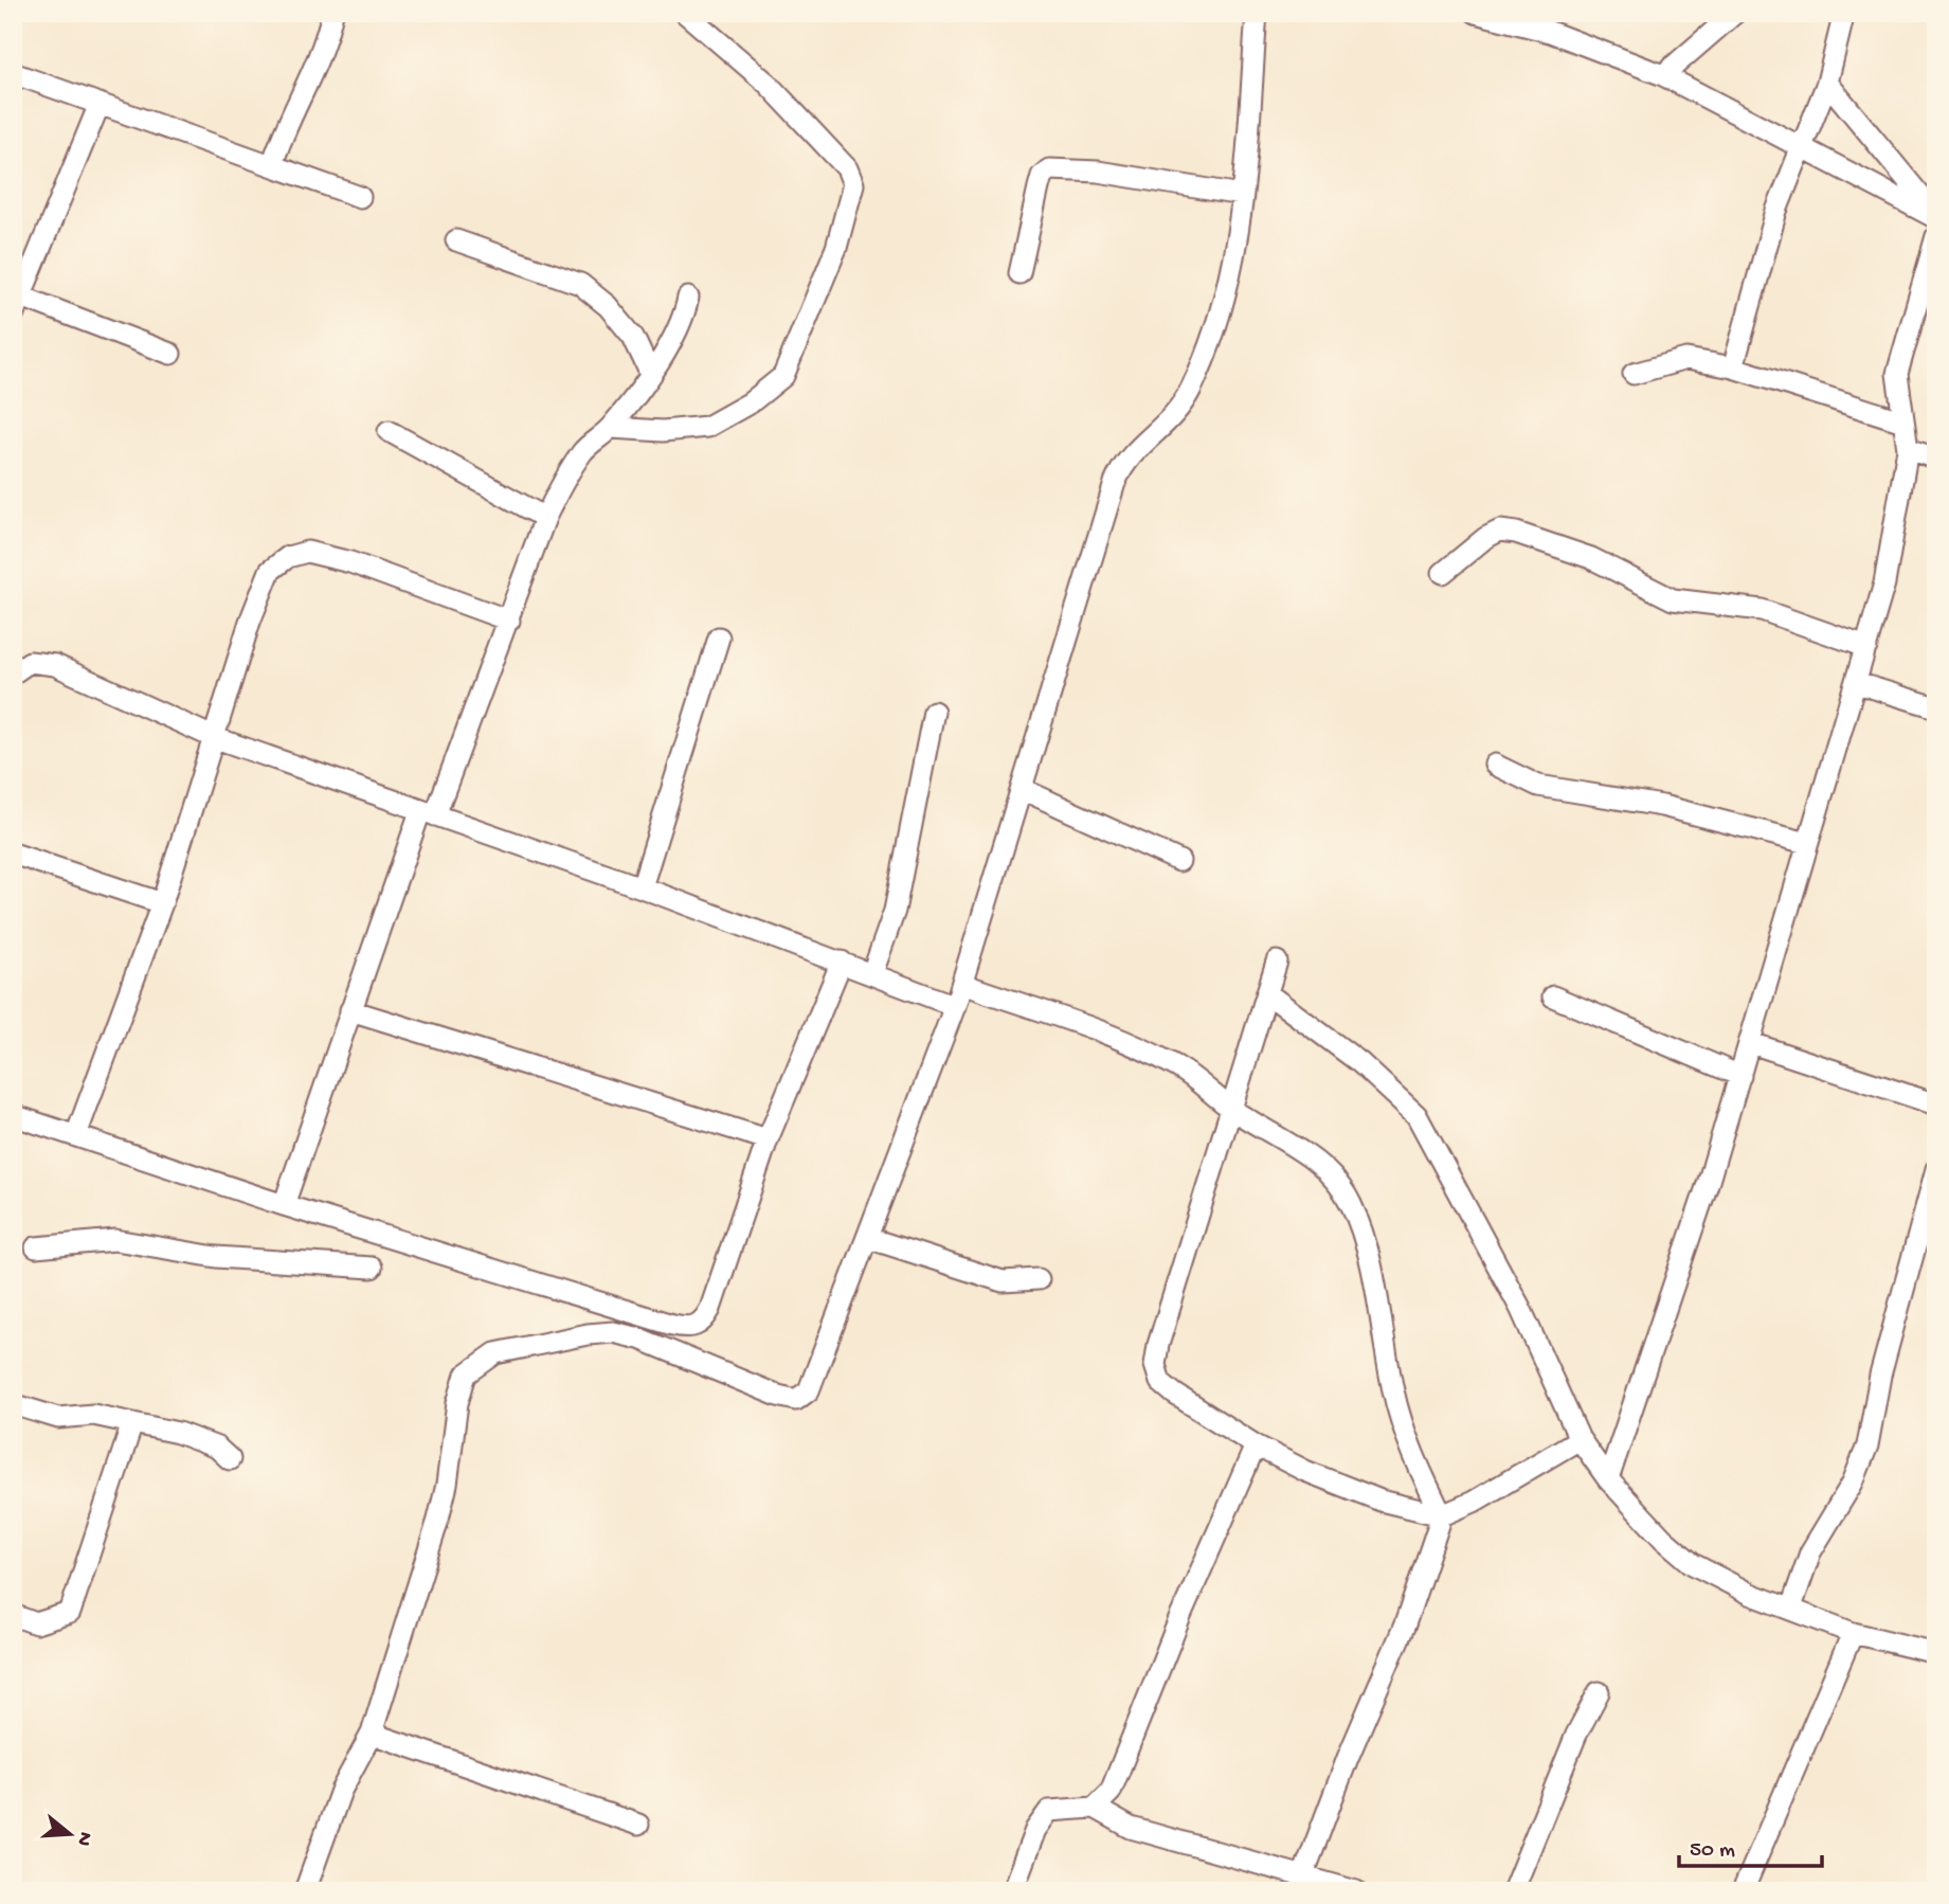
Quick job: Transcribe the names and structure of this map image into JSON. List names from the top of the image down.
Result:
{
  "scale_bar": "50 m",
  "north": "right"
}
